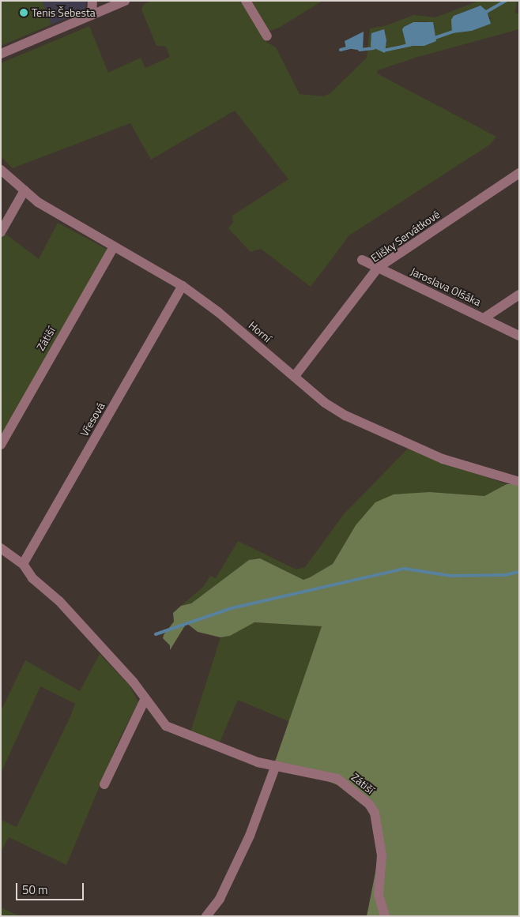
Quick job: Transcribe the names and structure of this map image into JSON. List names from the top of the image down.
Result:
{
  "streets": {
    "street": [
      "Elišky Servátkové",
      "Jaroslava Olšáka",
      "Horní",
      "Zátiší",
      "Vřesová"
    ]
  },
  "crossings": [
    ["Elišky Servátkové", "Jaroslava Olšáka"],
    ["Elišky Servátkové", "Horní"],
    ["Horní", "Zátiší"],
    ["Horní", "Vřesová"],
    ["Zátiší", "Vřesová"]
  ],
  "places": ["Tenis Šebesta"],
  "scale_bar": "50 m"
}
